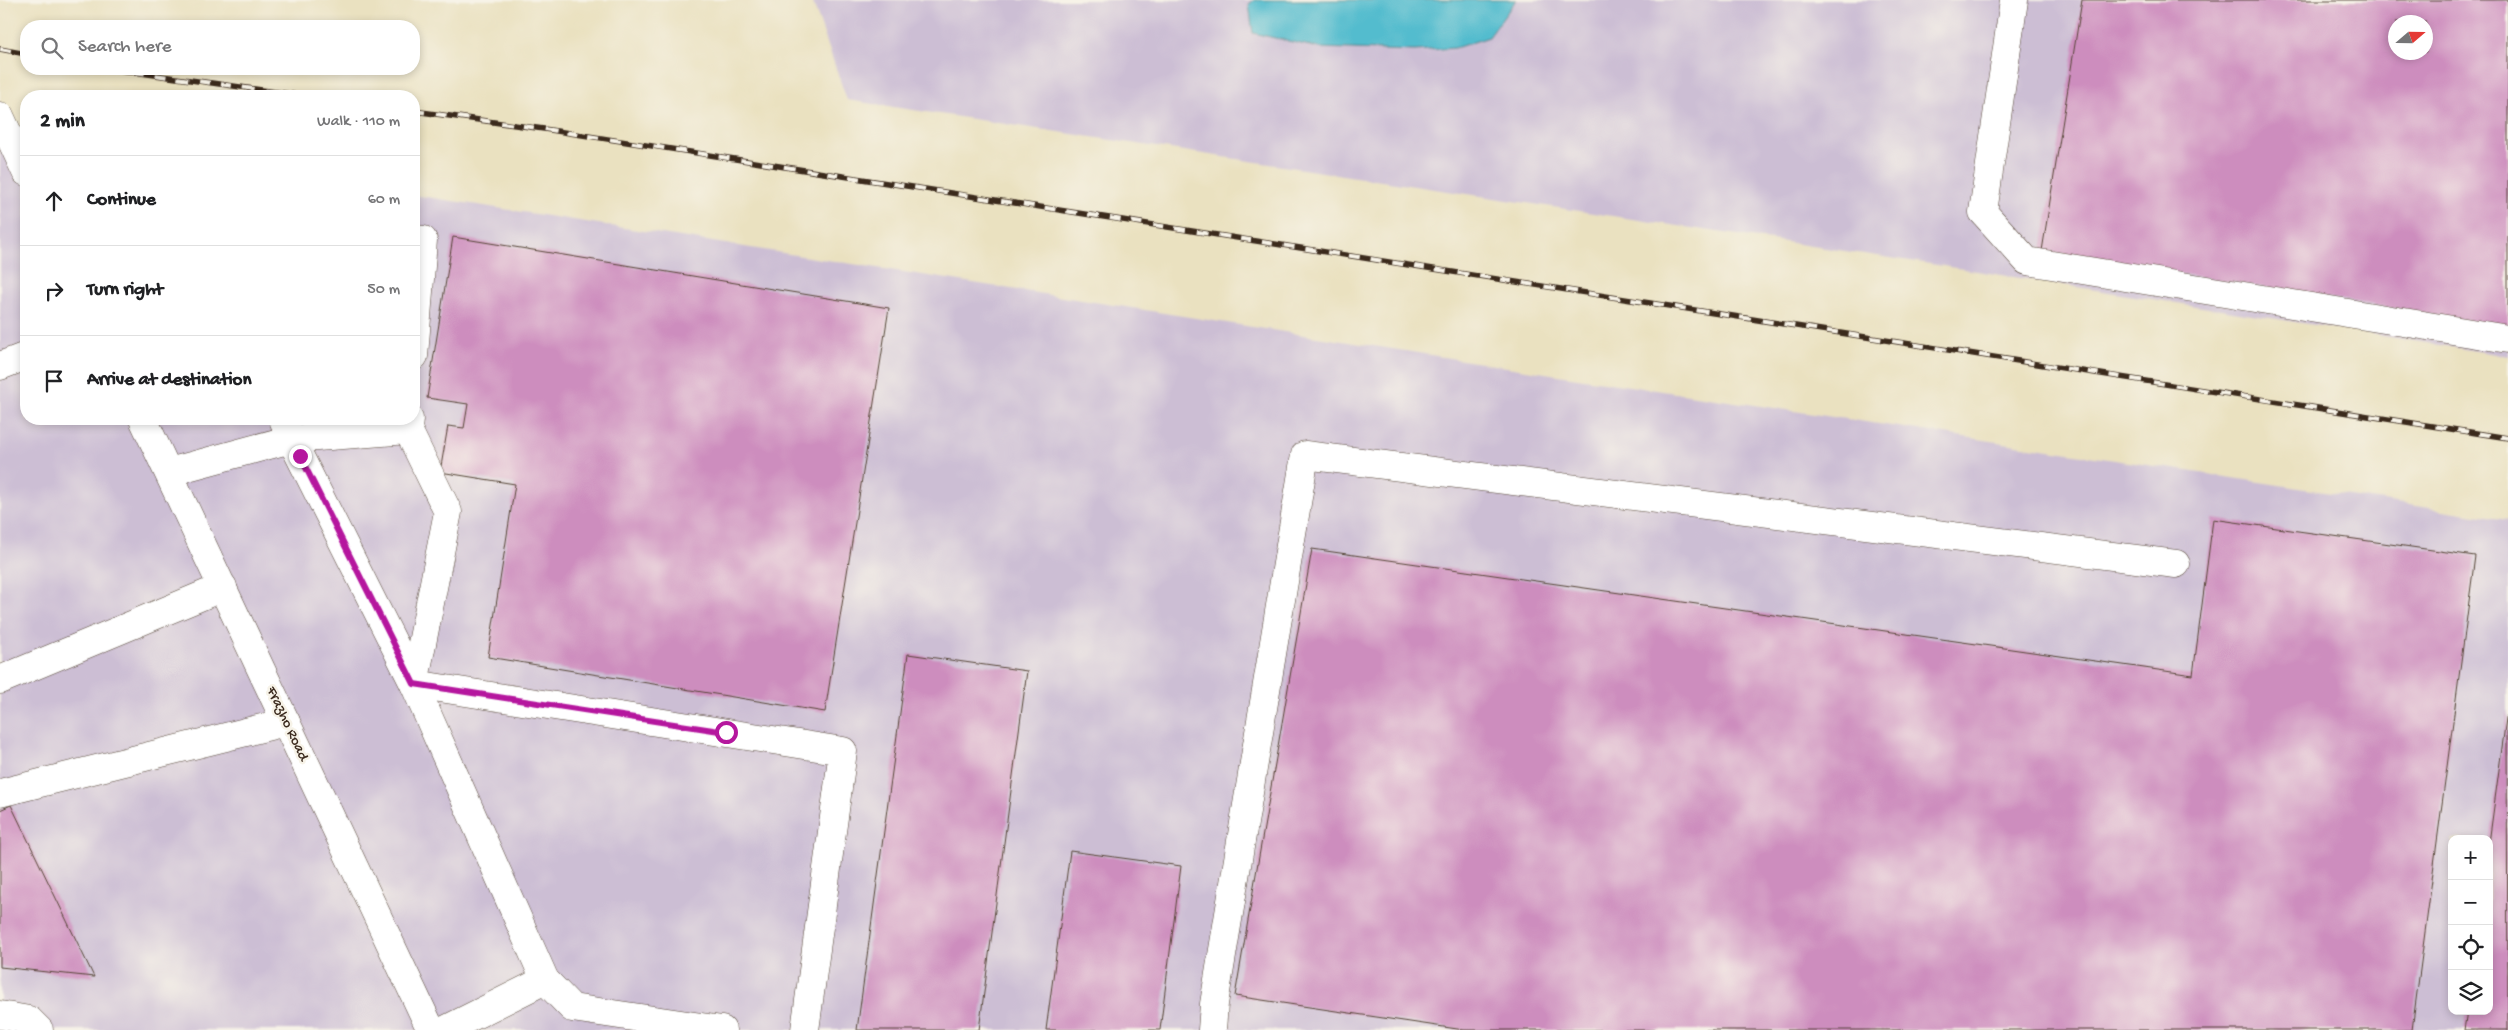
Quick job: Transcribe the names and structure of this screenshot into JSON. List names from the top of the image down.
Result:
{
  "streets": {
    "street": ["Frazho Road"]
  },
  "north": "right",
  "page": {
    "search": "Search here",
    "heading": ["2 min", "Walk · 110 m"],
    "list": [
      ["Continue", "60 m"],
      ["Turn right", "50 m"],
      "Arrive at destination"
    ],
    "map_buttons": ["+", "−"]
  }
}
